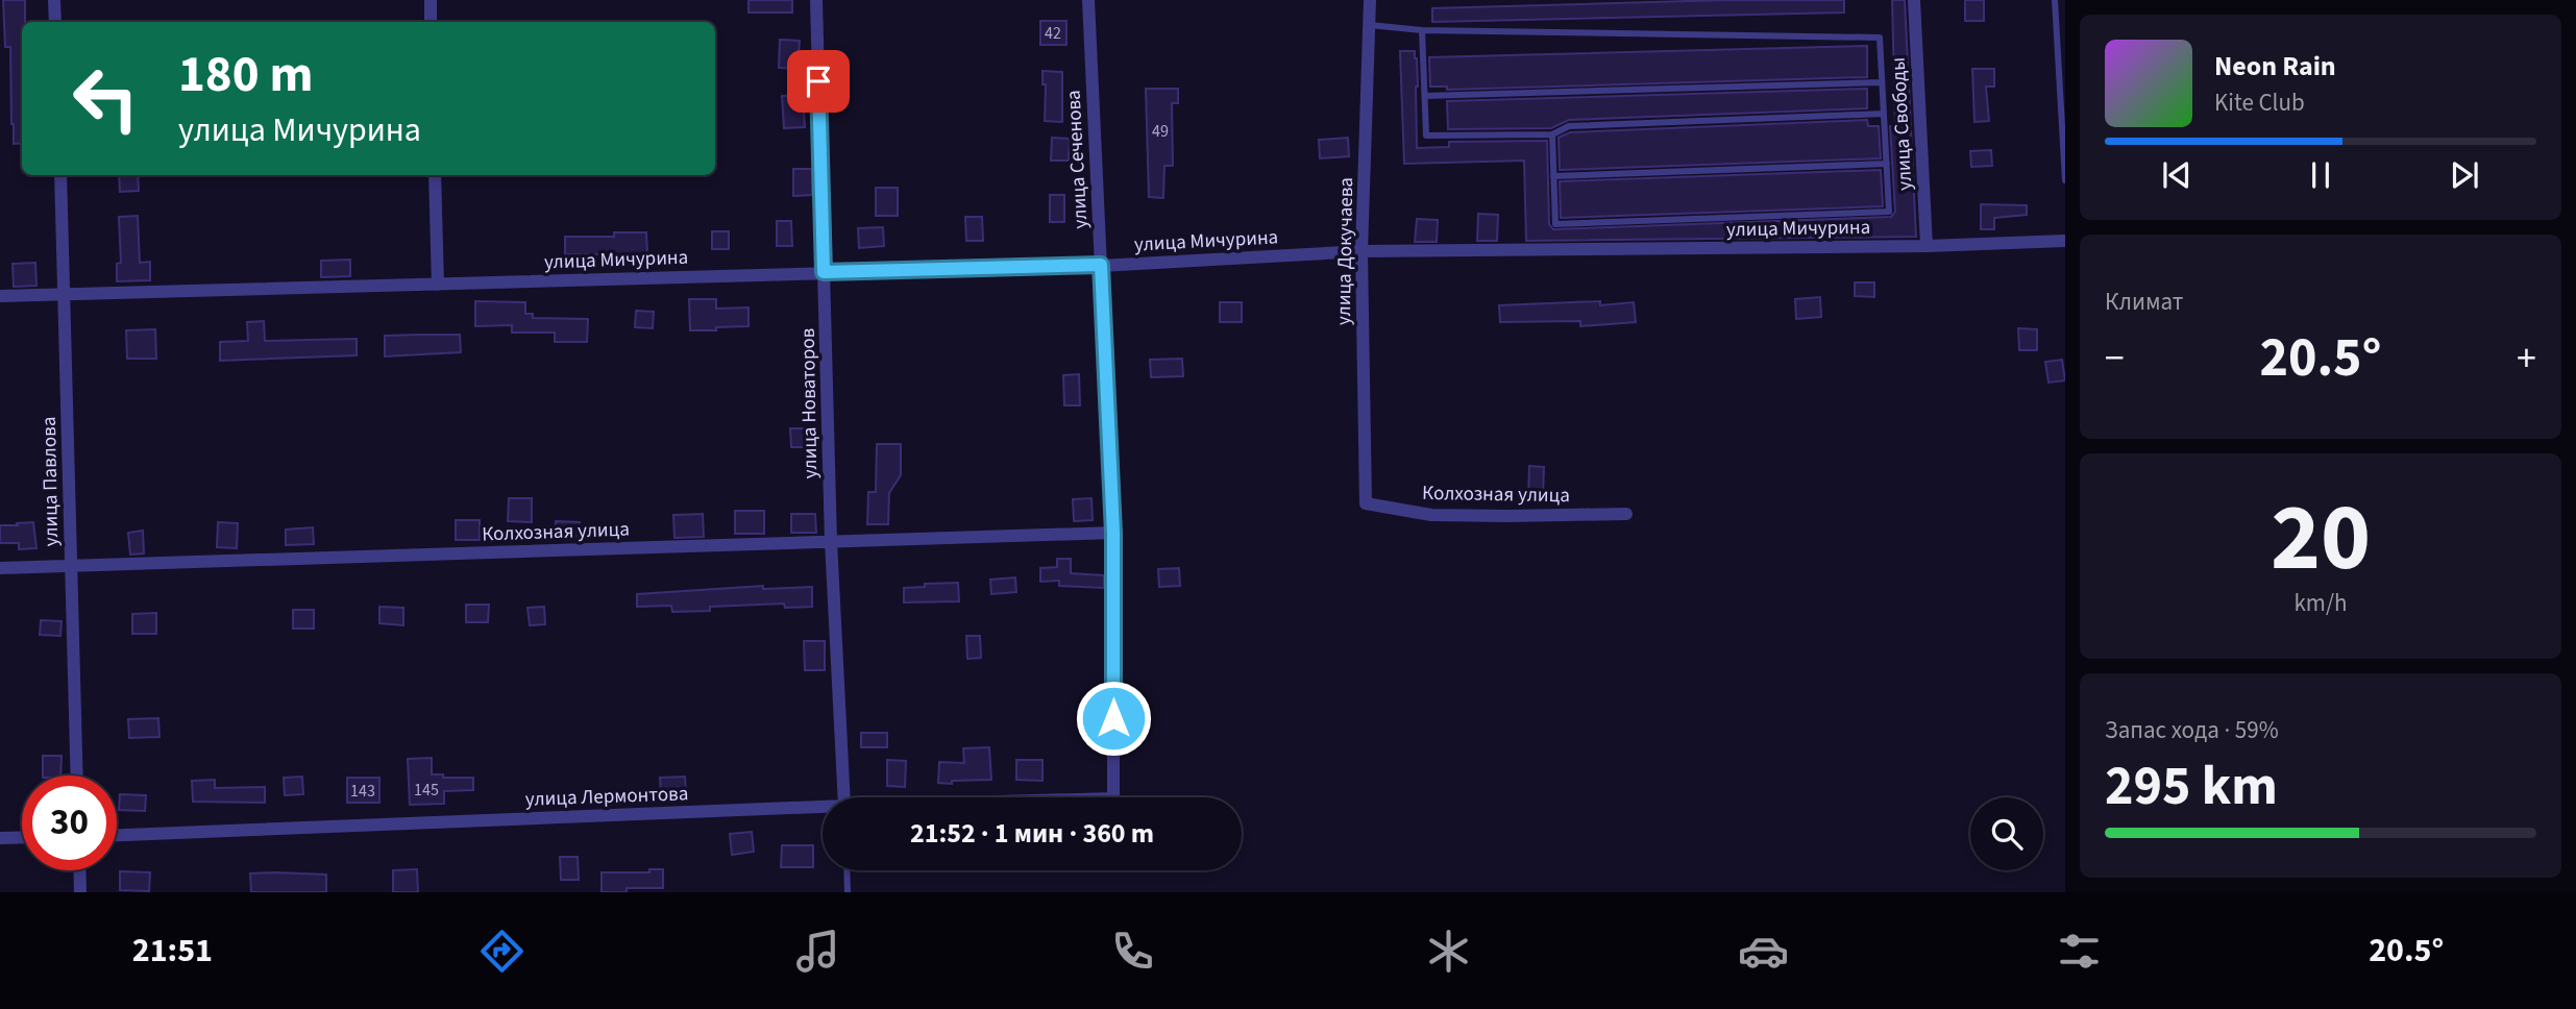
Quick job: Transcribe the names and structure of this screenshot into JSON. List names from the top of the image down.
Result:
{
  "streets": {
    "street": [
      "улица Свободы",
      "улица Сеченова",
      "улица Мичурина",
      "улица Докучаева",
      "улица Новаторов",
      "улица Павлова",
      "Колхозная улица",
      "улица Лермонтова"
    ]
  },
  "crossings": [
    ["улица Свободы", "улица Мичурина"],
    ["улица Сеченова", "улица Мичурина"],
    ["улица Сеченова", "Колхозная улица"],
    ["улица Мичурина", "улица Докучаева"],
    ["улица Мичурина", "улица Новаторов"],
    ["улица Мичурина", "улица Павлова"],
    ["улица Докучаева", "Колхозная улица"],
    ["улица Новаторов", "Колхозная улица"],
    ["улица Павлова", "Колхозная улица"]
  ],
  "house_numbers": [
    "42",
    "49",
    "145",
    "143"
  ],
  "page": {
    "turn": ["180 m", "улица Мичурина"],
    "song": ["Neon Rain", "Kite Club"],
    "tile": [
      "Климат",
      ["20", "km/h"],
      ["Запас хода · 59%", "295 km"]
    ],
    "heat": ["−", "20.5°", "+"],
    "limit": "30",
    "trip": "21:52 · 1 мин · 360 m",
    "tabs": ["21:51", "20.5°"]
  }
}
